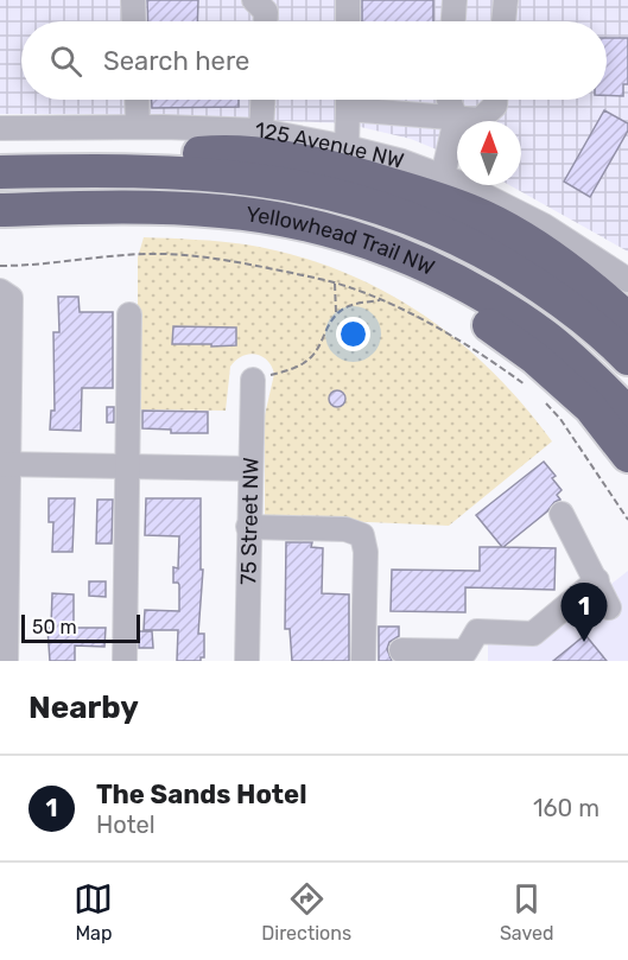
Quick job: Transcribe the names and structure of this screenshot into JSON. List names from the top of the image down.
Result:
{
  "streets": {
    "highway": ["Yellowhead Trail NW"],
    "street": ["125 Avenue NW", "75 Street NW"]
  },
  "scale_bar": "50 m",
  "north": "top",
  "page": {
    "search": "Search here",
    "pins": "1",
    "scale": "50 m",
    "heading": "Nearby",
    "list": [
      {
        "mark": "1",
        "name": "The Sands Hotel",
        "note": "Hotel",
        "value": "160 m"
      }
    ],
    "nav": ["Map", "Directions", "Saved"]
  }
}
